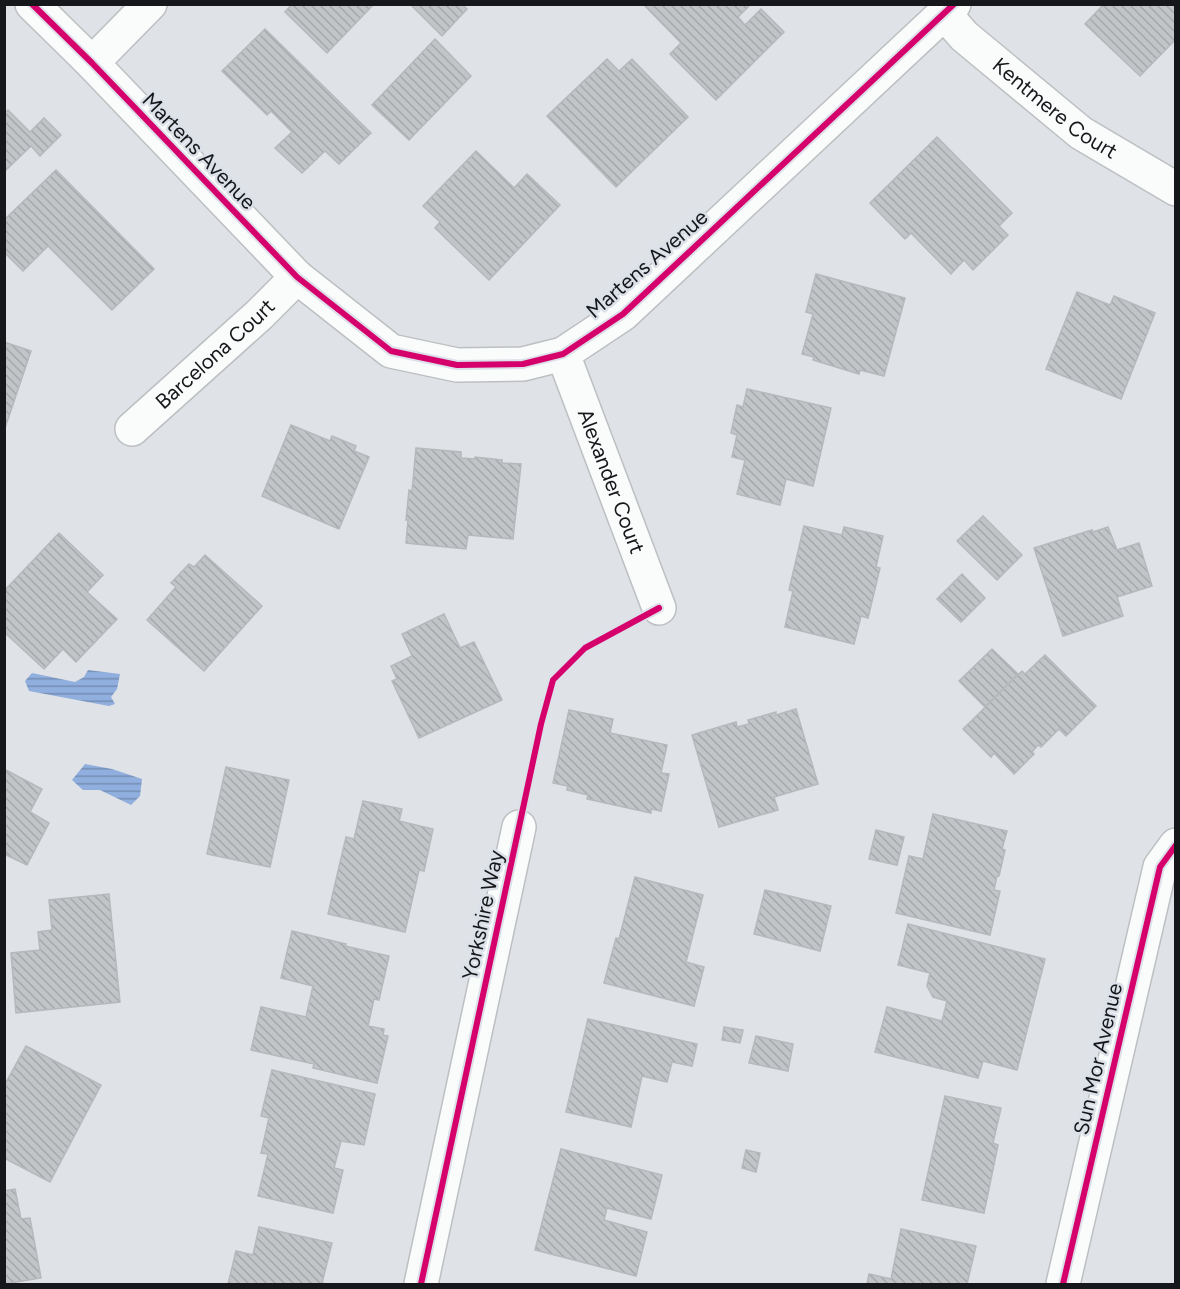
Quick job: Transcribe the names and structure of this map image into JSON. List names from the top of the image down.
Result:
{
  "streets": {
    "street": [
      "Kentmere Court",
      "Martens Avenue",
      "Barcelona Court",
      "Alexander Court",
      "Yorkshire Way",
      "Sun Mor Avenue"
    ]
  },
  "crossings": [
    ["Kentmere Court", "Martens Avenue"],
    ["Martens Avenue", "Barcelona Court"],
    ["Martens Avenue", "Alexander Court"]
  ]
}
